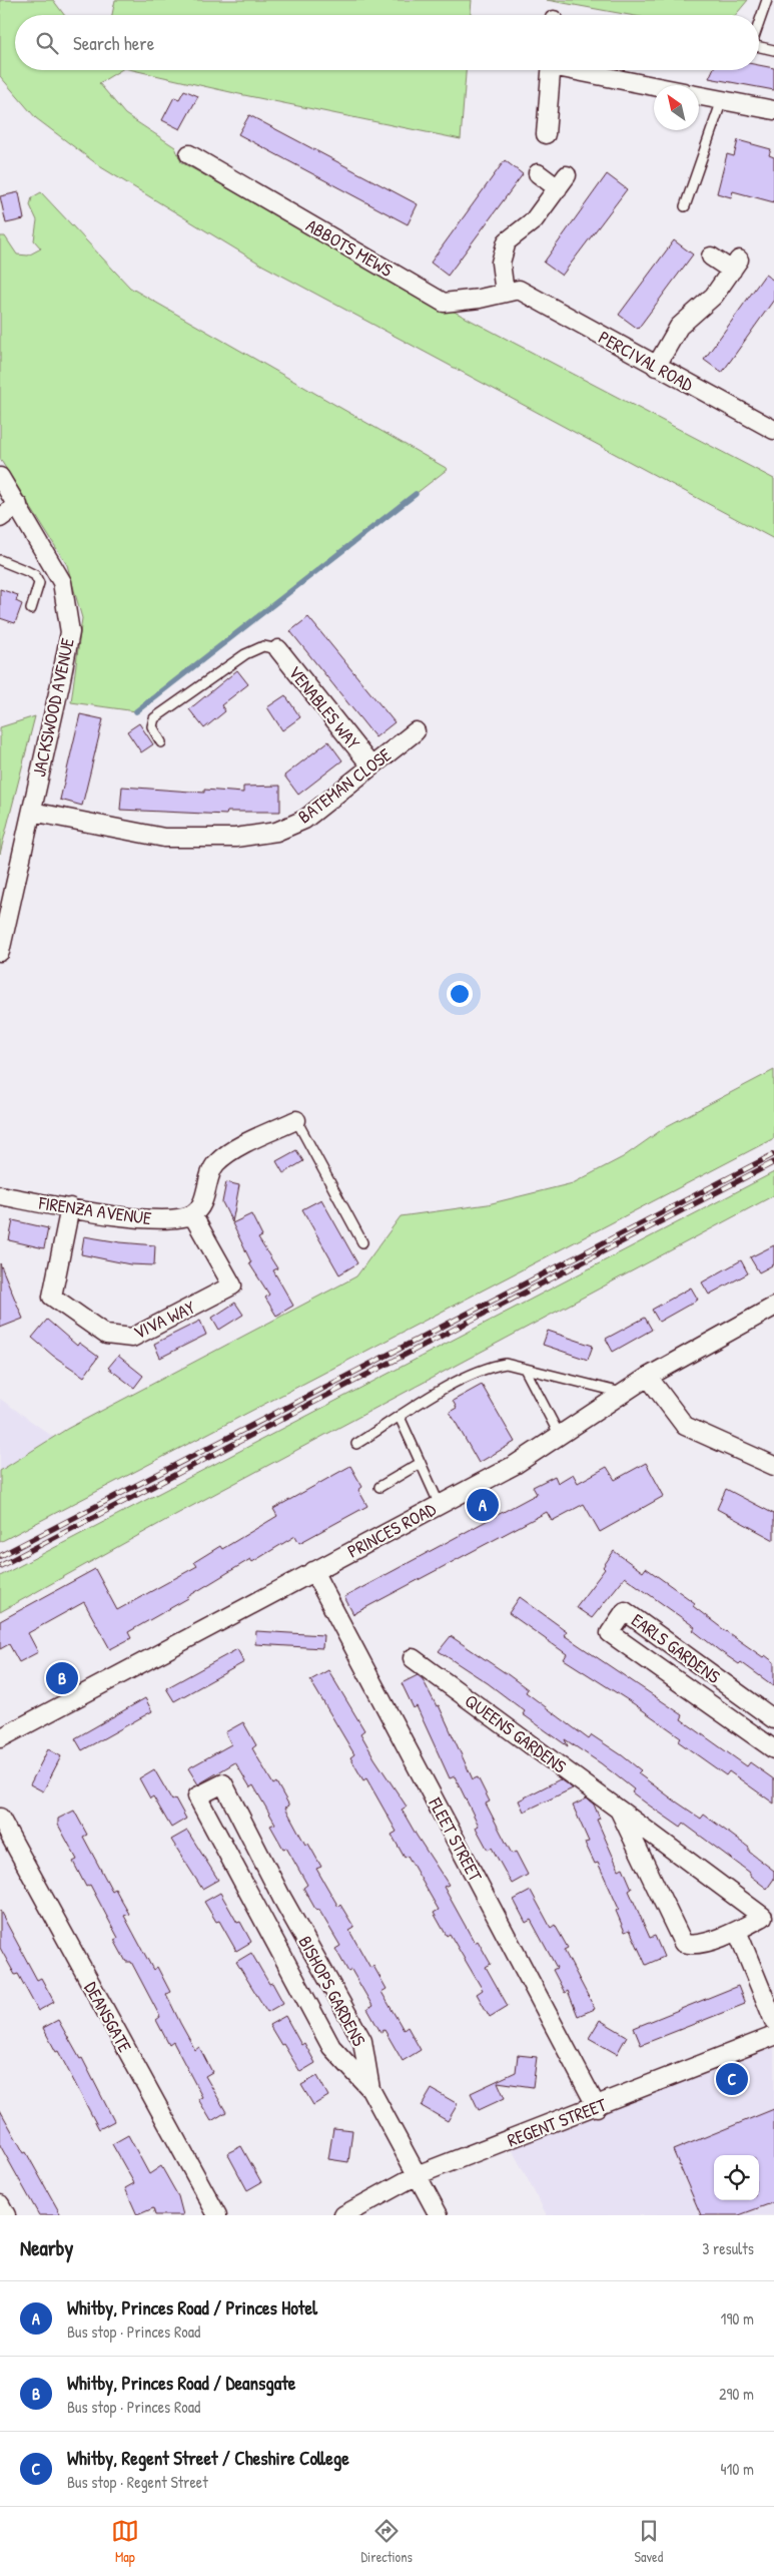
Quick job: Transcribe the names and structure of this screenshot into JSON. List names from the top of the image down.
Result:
{
  "streets": {
    "street": [
      "ABBOTS MEWS",
      "PERCIVAL ROAD",
      "JACKSWOOD AVENUE",
      "VENABLES WAY",
      "BATEMAN CLOSE",
      "FIRENZA AVENUE",
      "VIVA WAY",
      "PRINCES ROAD",
      "EARLS GARDENS",
      "QUEENS GARDENS",
      "FLEET STREET",
      "BISHOPS GARDENS",
      "DEANSGATE",
      "REGENT STREET"
    ]
  },
  "crossings": [
    ["ABBOTS MEWS", "PERCIVAL ROAD"],
    ["JACKSWOOD AVENUE", "BATEMAN CLOSE"],
    ["VENABLES WAY", "BATEMAN CLOSE"],
    ["FIRENZA AVENUE", "VIVA WAY"],
    ["PRINCES ROAD", "FLEET STREET"],
    ["FLEET STREET", "REGENT STREET"],
    ["BISHOPS GARDENS", "REGENT STREET"]
  ],
  "north": "top left",
  "page": {
    "search": "Search here",
    "pins": ["A", "B", "C"],
    "heading": ["Nearby", "3 results"],
    "list": [
      {
        "mark": "A",
        "name": "Whitby, Princes Road / Princes Hotel",
        "note": "Bus stop · Princes Road",
        "value": "190 m"
      },
      {
        "mark": "B",
        "name": "Whitby, Princes Road / Deansgate",
        "note": "Bus stop · Princes Road",
        "value": "290 m"
      },
      {
        "mark": "C",
        "name": "Whitby, Regent Street / Cheshire College",
        "note": "Bus stop · Regent Street",
        "value": "410 m"
      }
    ],
    "nav": ["Map", "Directions", "Saved"]
  }
}
